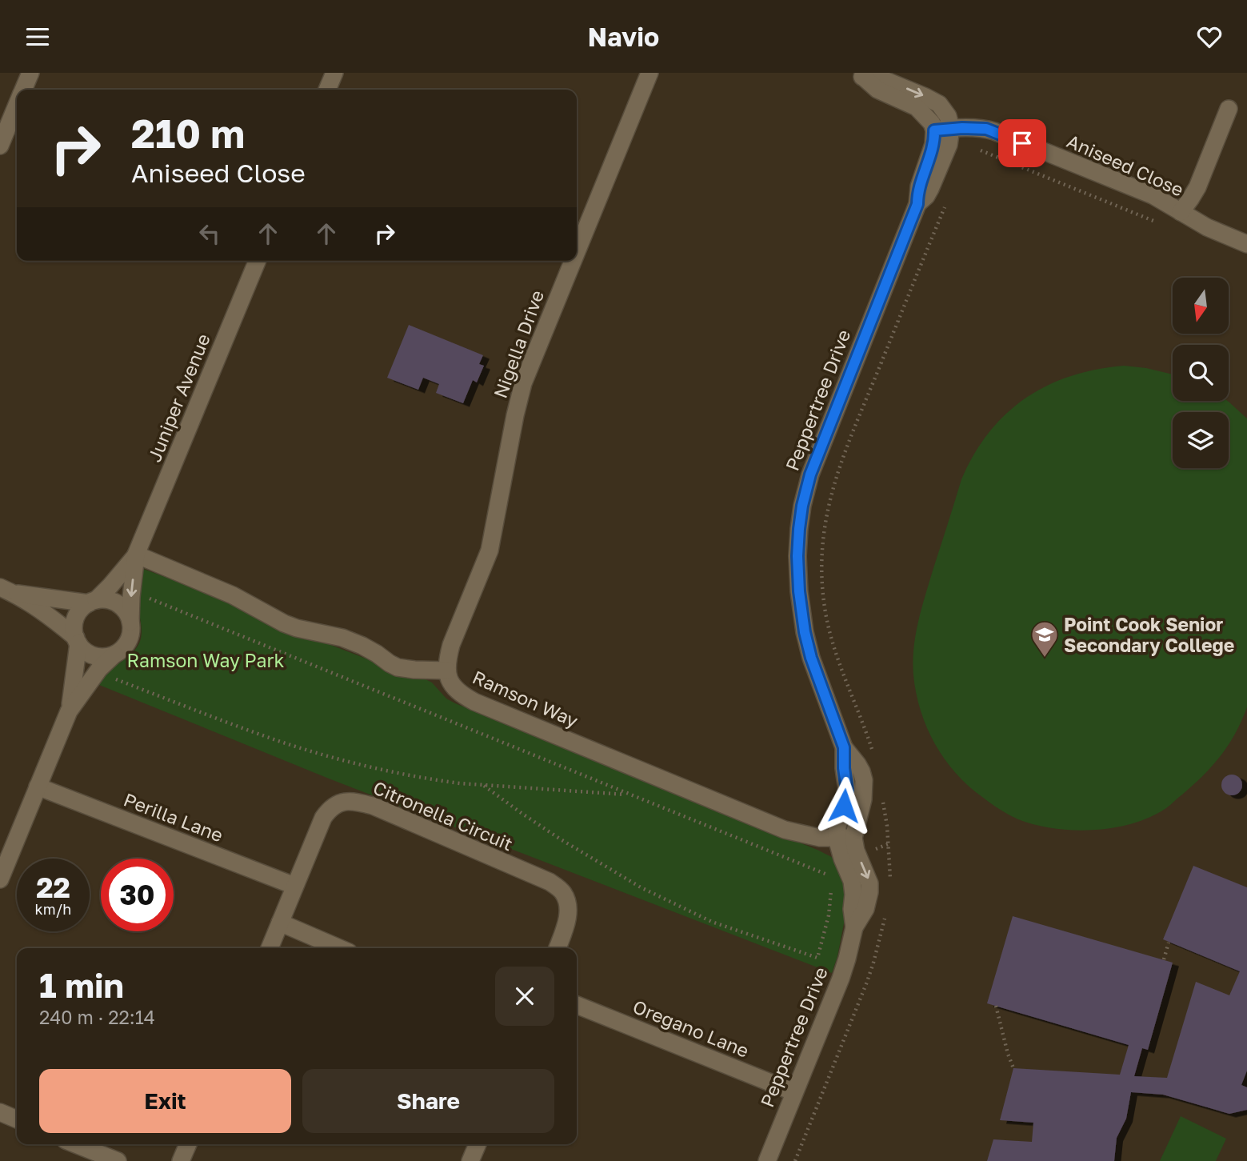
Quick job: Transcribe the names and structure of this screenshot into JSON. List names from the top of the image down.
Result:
{
  "streets": {
    "street": [
      "Aniseed Close",
      "Nigella Drive",
      "Juniper Avenue",
      "Peppertree Drive",
      "Ramson Way",
      "Citronella Circuit",
      "Perilla Lane",
      "Oregano Lane"
    ]
  },
  "crossings": [
    ["Aniseed Close", "Peppertree Drive"],
    ["Nigella Drive", "Ramson Way"],
    ["Juniper Avenue", "Ramson Way"],
    ["Peppertree Drive", "Ramson Way"],
    ["Peppertree Drive", "Oregano Lane"],
    ["Citronella Circuit", "Perilla Lane"]
  ],
  "parks": ["Ramson Way Park"],
  "places": {
    "school or university": ["Point Cook Senior Secondary College"]
  },
  "north": "bottom",
  "page": {
    "header": "Navio",
    "turn": ["210 m", "Aniseed Close"],
    "speed": "22 km/h",
    "limit": "30",
    "heading": ["1 min", "240 m · 22:14"],
    "buttons": ["Exit", "Share"]
  }
}
